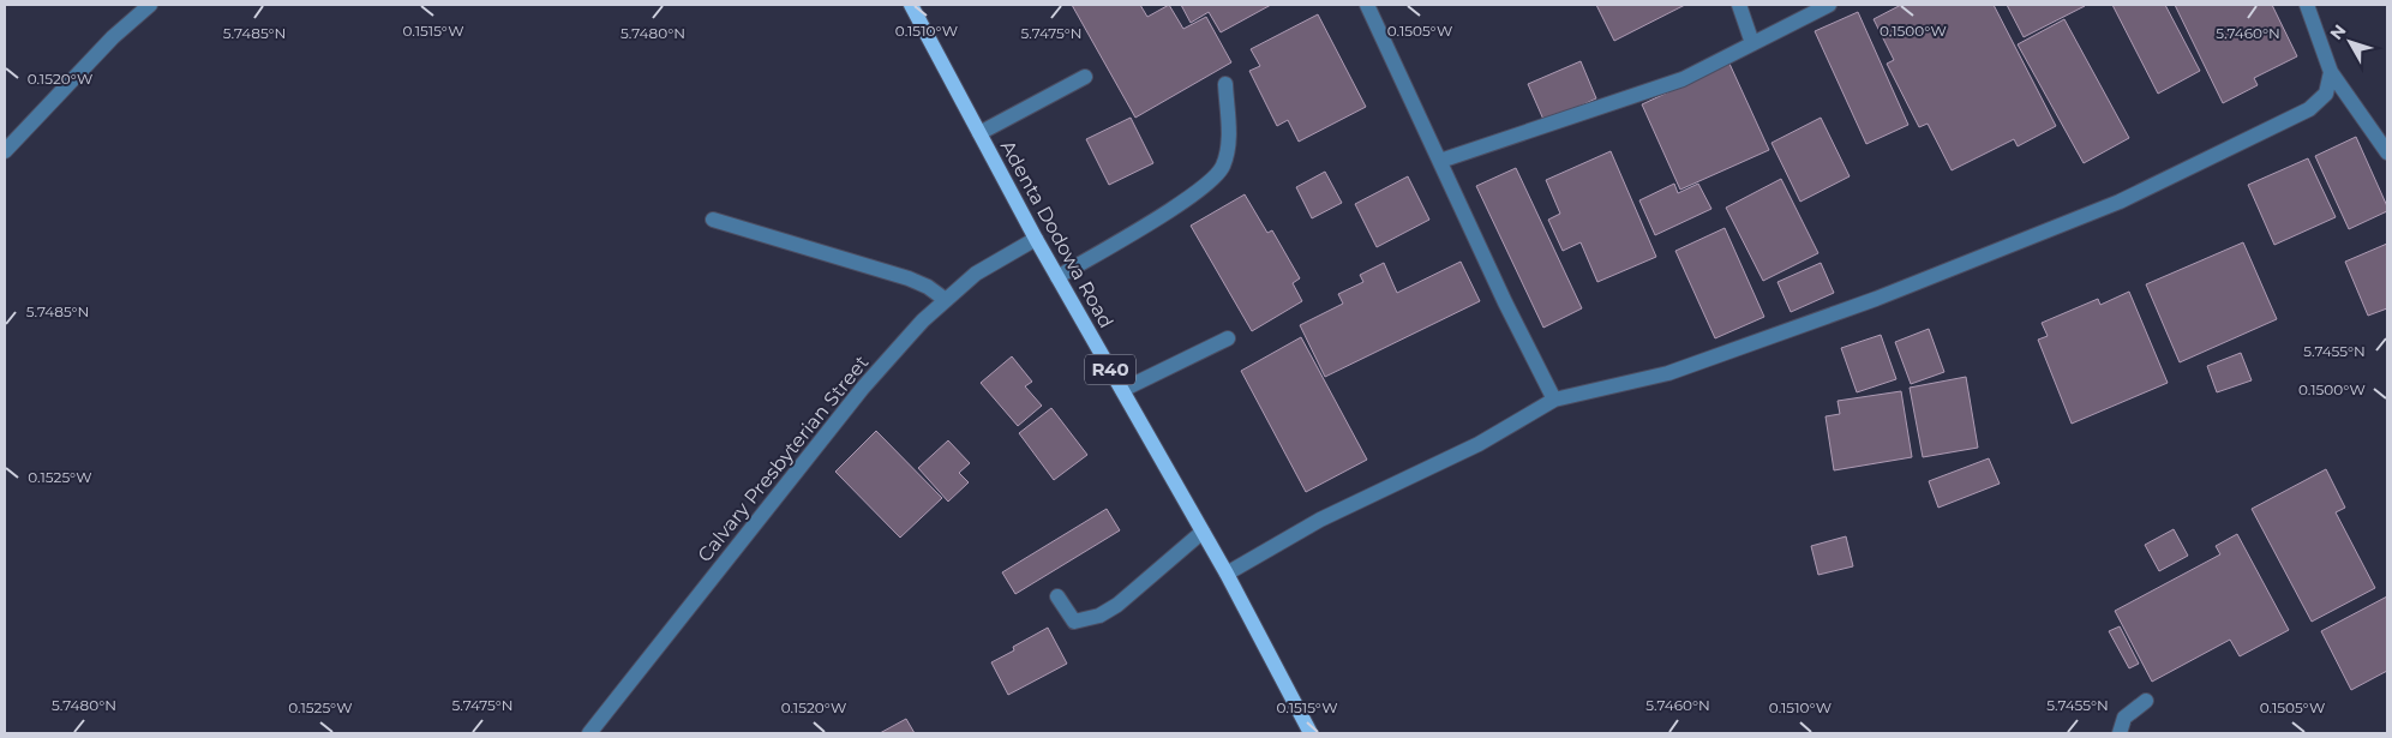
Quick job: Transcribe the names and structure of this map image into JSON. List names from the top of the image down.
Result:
{
  "streets": {
    "main road": ["Adenta Dodowa Road", "R40"],
    "street": ["Calvary Presbyterian Street"]
  },
  "crossings": [
    ["Adenta Dodowa Road", "Calvary Presbyterian Street"]
  ],
  "north": "top left",
  "coordinates": [
    "0.1515°W",
    "0.1510°W",
    "0.1505°W",
    "0.1500°W",
    "5.7485°N",
    "5.7480°N",
    "5.7475°N",
    "5.7460°N",
    "0.1520°W",
    "5.7455°N",
    "0.1525°W"
  ]
}
